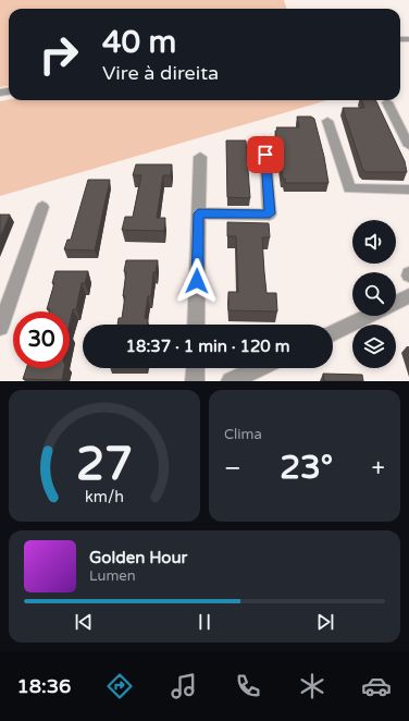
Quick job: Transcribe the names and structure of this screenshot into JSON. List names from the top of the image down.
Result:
{
  "page": {
    "turn": ["40 m", "Vire à direita"],
    "limit": "30",
    "trip": "18:37 · 1 min · 120 m",
    "tile": "Clima",
    "heat": ["−", "23°", "+"],
    "song": ["Golden Hour", "Lumen"],
    "tabs": "18:36",
    "gauge": ["27", "km/h"]
  }
}
